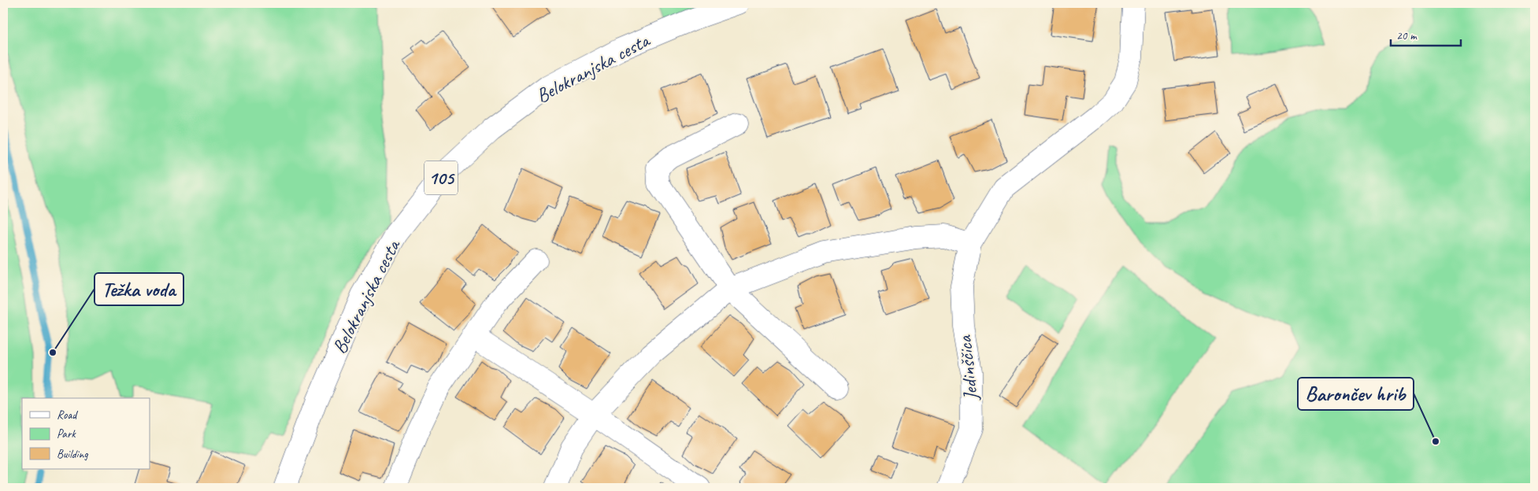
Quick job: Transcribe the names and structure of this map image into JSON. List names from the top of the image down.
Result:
{
  "streets": {
    "street": ["Belokranjska cesta", "105", "Jedinščica"]
  },
  "places": ["Težka voda", "Barončev hrib"],
  "legend": ["Road", "Park", "Building"],
  "scale_bar": "20 m"
}
